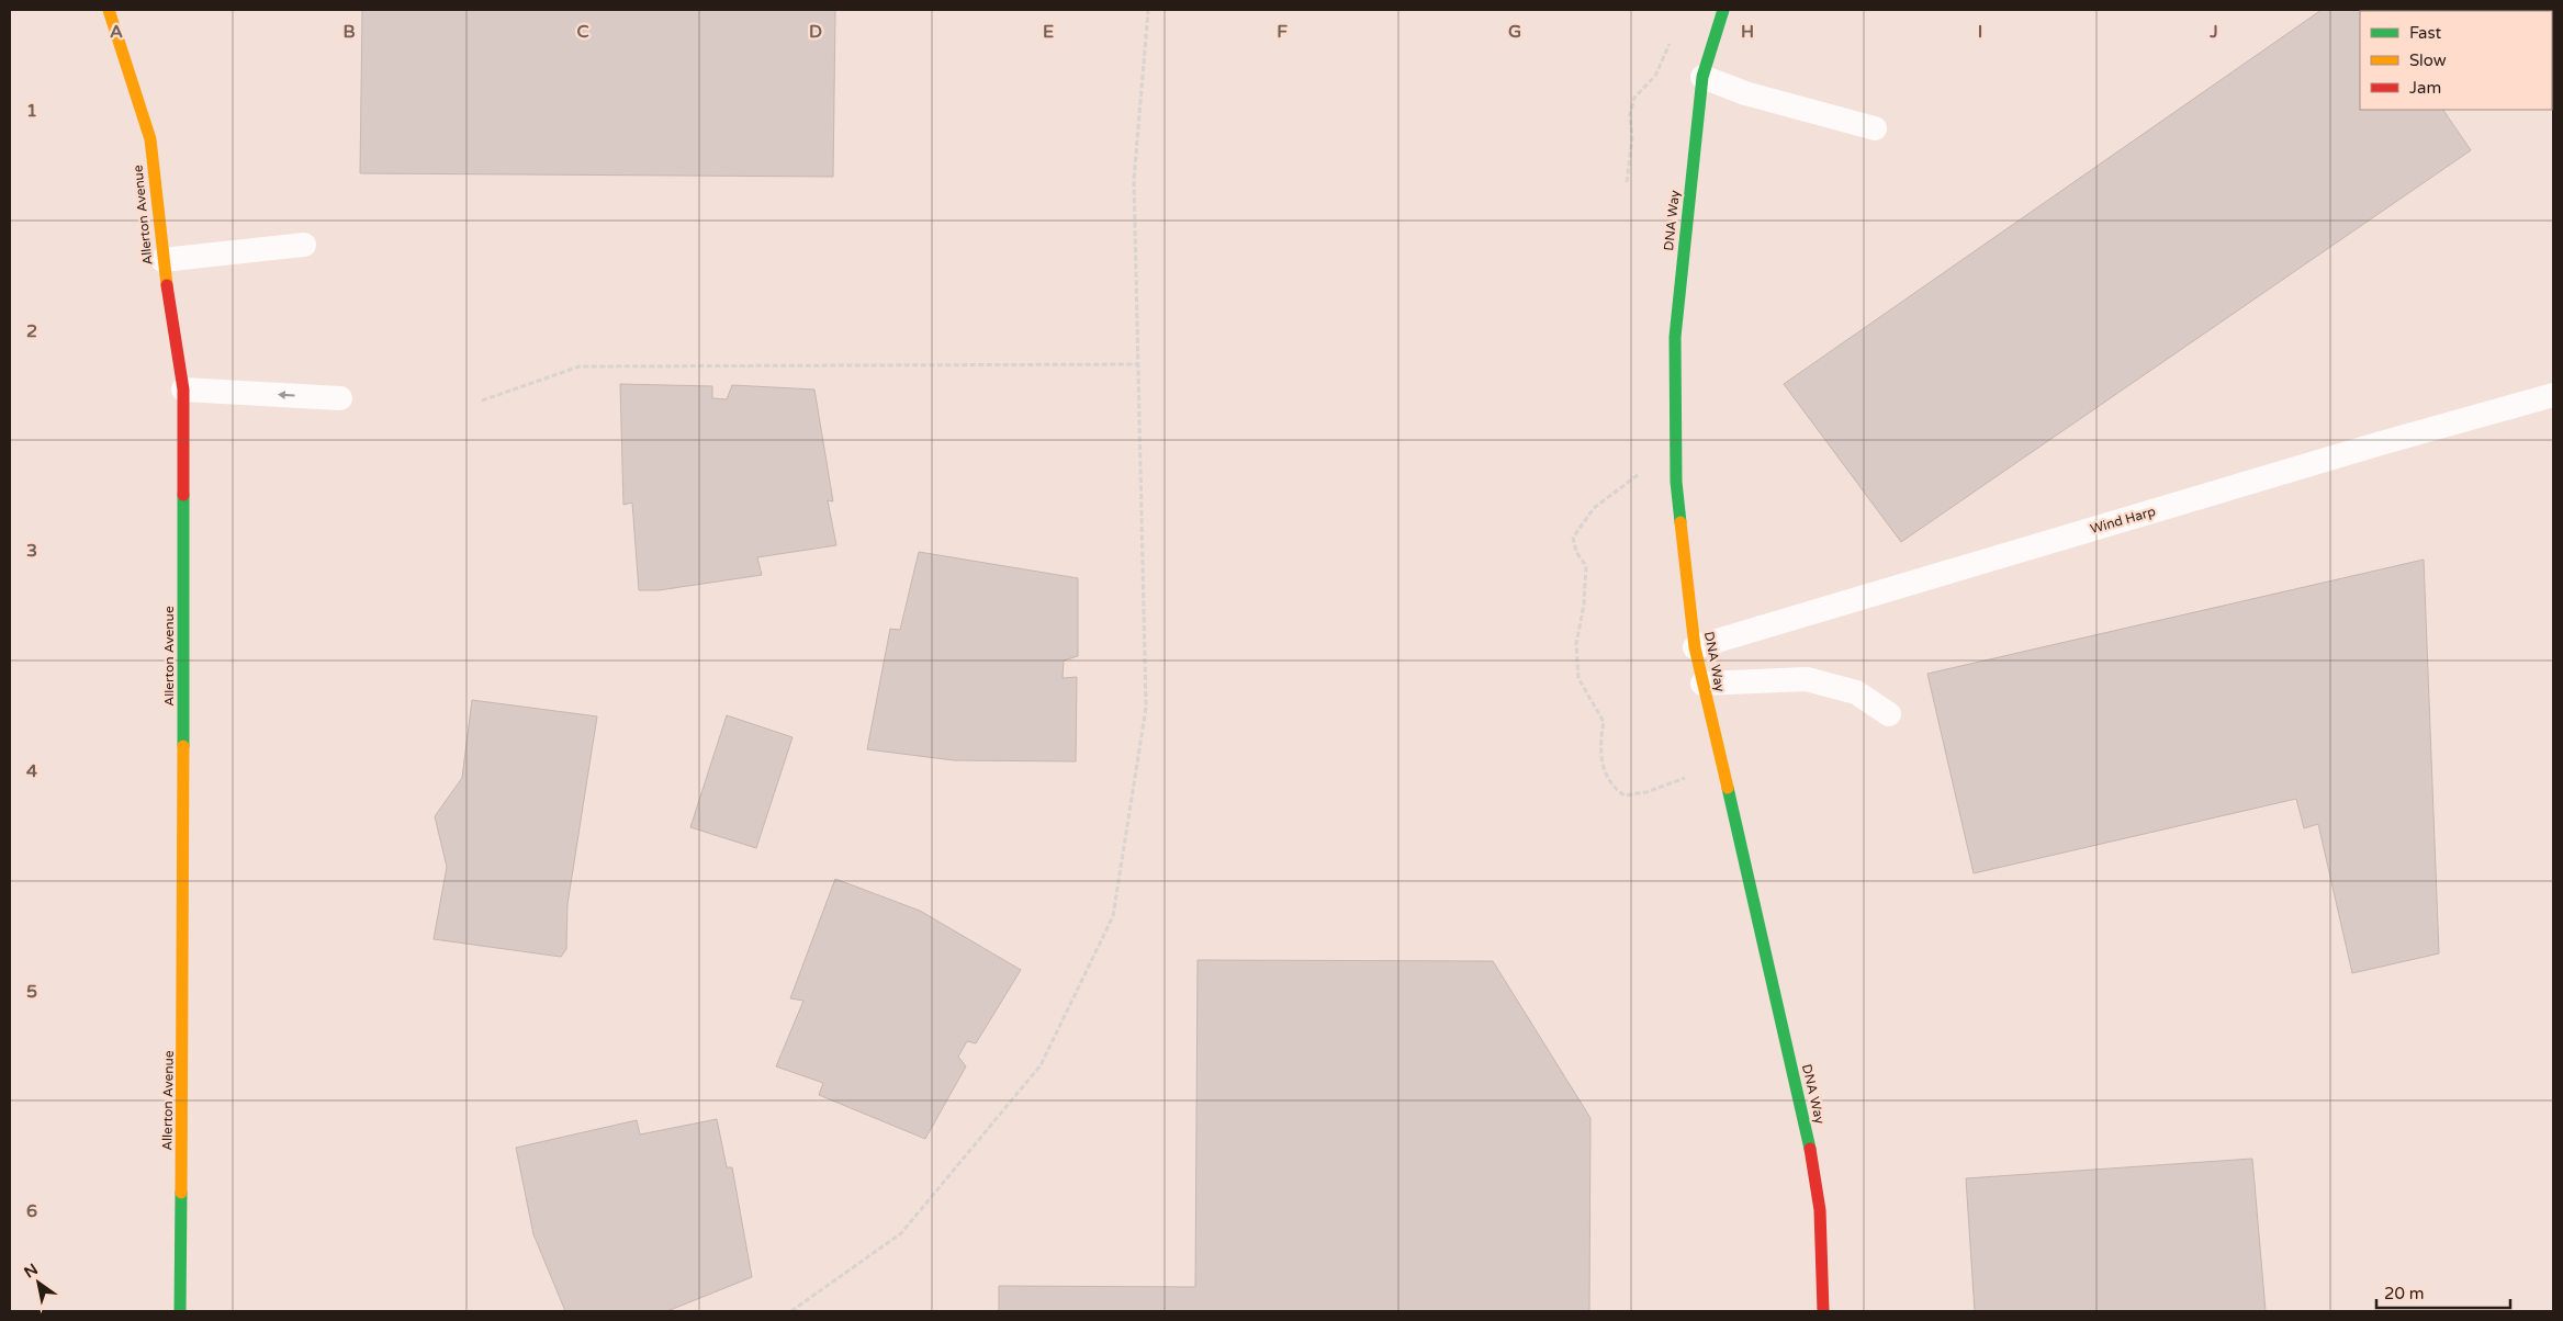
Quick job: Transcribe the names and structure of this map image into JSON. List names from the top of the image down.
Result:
{
  "streets": {
    "main road": ["Allerton Avenue", "DNA Way"],
    "lane": ["Wind Harp"]
  },
  "crossings": [
    ["DNA Way", "Wind Harp"]
  ],
  "legend": ["Fast", "Slow", "Jam"],
  "scale_bar": "20 m",
  "north": "top left",
  "grid": {
    "columns": [
      "A",
      "B",
      "C",
      "D",
      "E",
      "F",
      "G",
      "H",
      "I",
      "J"
    ],
    "rows": [
      "1",
      "2",
      "3",
      "4",
      "5",
      "6"
    ]
  }
}
